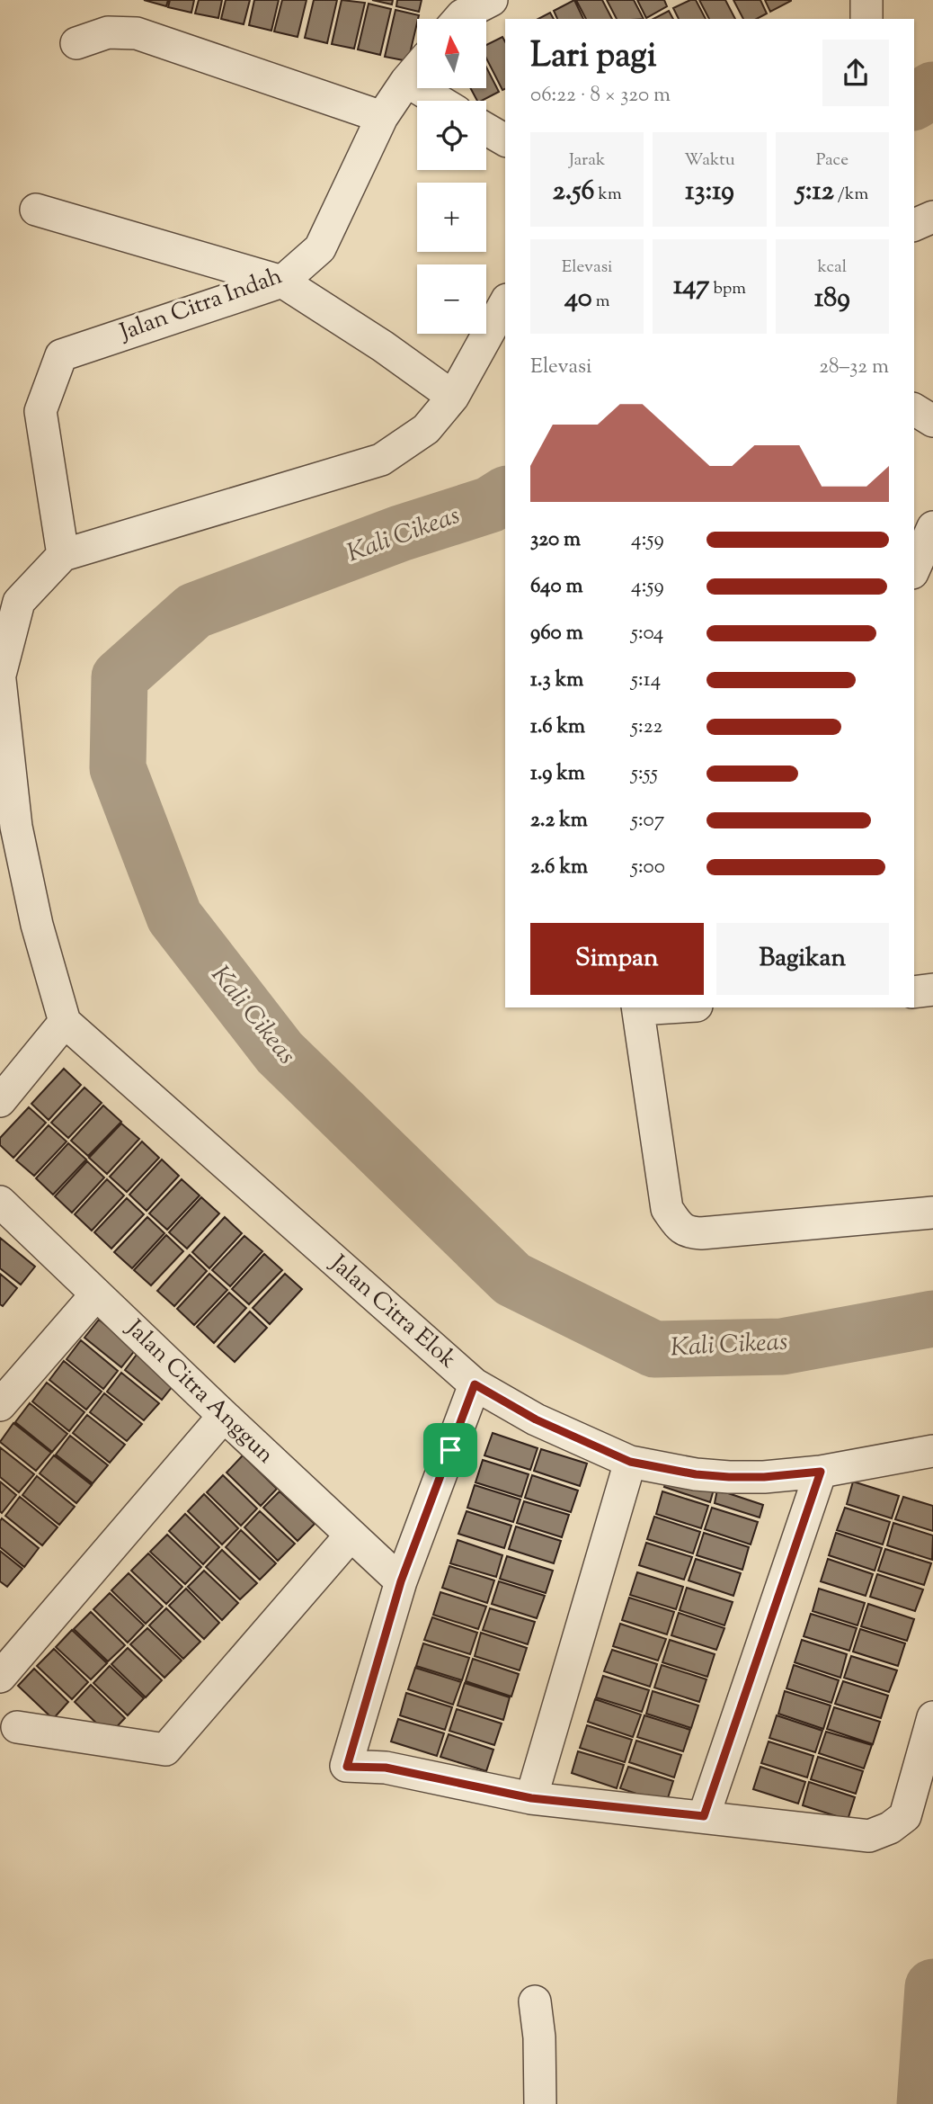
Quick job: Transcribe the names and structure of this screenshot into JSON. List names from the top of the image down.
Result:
{
  "streets": {
    "street": ["Jalan Citra Indah", "Jalan Citra Elok", "Jalan Citra Anggun"]
  },
  "water": ["Kali Cikeas"],
  "north": "top",
  "page": {
    "map_buttons": ["+", "−"],
    "heading": ["Lari pagi", "06:22 · 8 × 320 m"],
    "stats": [
      ["Jarak", "2.56 km"],
      ["Waktu", "13:19"],
      ["Pace", "5:12 /km"],
      ["Elevasi", "40 m"],
      ["147 bpm"],
      ["kcal", "189"]
    ],
    "chart": ["Elevasi", "28–32 m"],
    "list": [
      {
        "name": "320 m",
        "note": "4:59"
      },
      {
        "name": "640 m",
        "note": "4:59"
      },
      {
        "name": "960 m",
        "note": "5:04"
      },
      {
        "name": "1.3 km",
        "note": "5:14"
      },
      {
        "name": "1.6 km",
        "note": "5:22"
      },
      {
        "name": "1.9 km",
        "note": "5:55"
      },
      {
        "name": "2.2 km",
        "note": "5:07"
      },
      {
        "name": "2.6 km",
        "note": "5:00"
      }
    ],
    "buttons": ["Simpan", "Bagikan"]
  }
}
